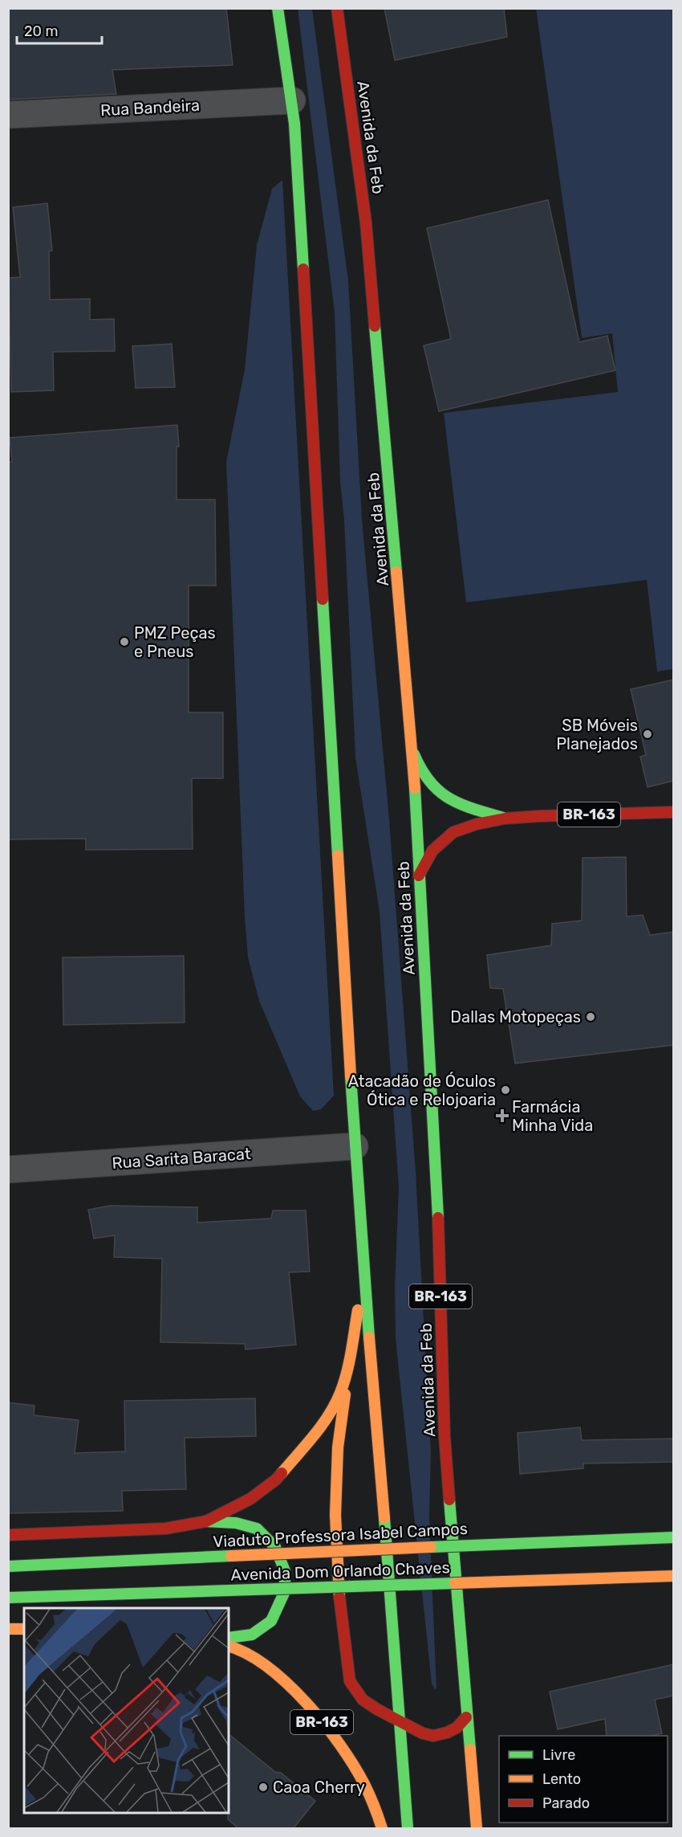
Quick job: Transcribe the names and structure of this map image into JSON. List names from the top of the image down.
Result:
{
  "streets": {
    "main road": [
      "Avenida da Feb",
      "BR-163",
      "Viaduto Professora Isabel Campos",
      "Avenida Dom Orlando Chaves"
    ],
    "street": ["Rua Bandeira", "Rua Sarita Baracat"]
  },
  "crossings": [
    ["Avenida da Feb", "BR-163"]
  ],
  "places": {
    "other": [
      "PMZ Peças e Pneus",
      "SB Móveis Planejados",
      "Dallas Motopeças",
      "Atacadão de Óculos Ótica e Relojoaria",
      "Caoa Cherry"
    ],
    "health": ["Farmácia Minha Vida"]
  },
  "legend": ["Livre", "Lento", "Parado"],
  "scale_bar": "20 m"
}
